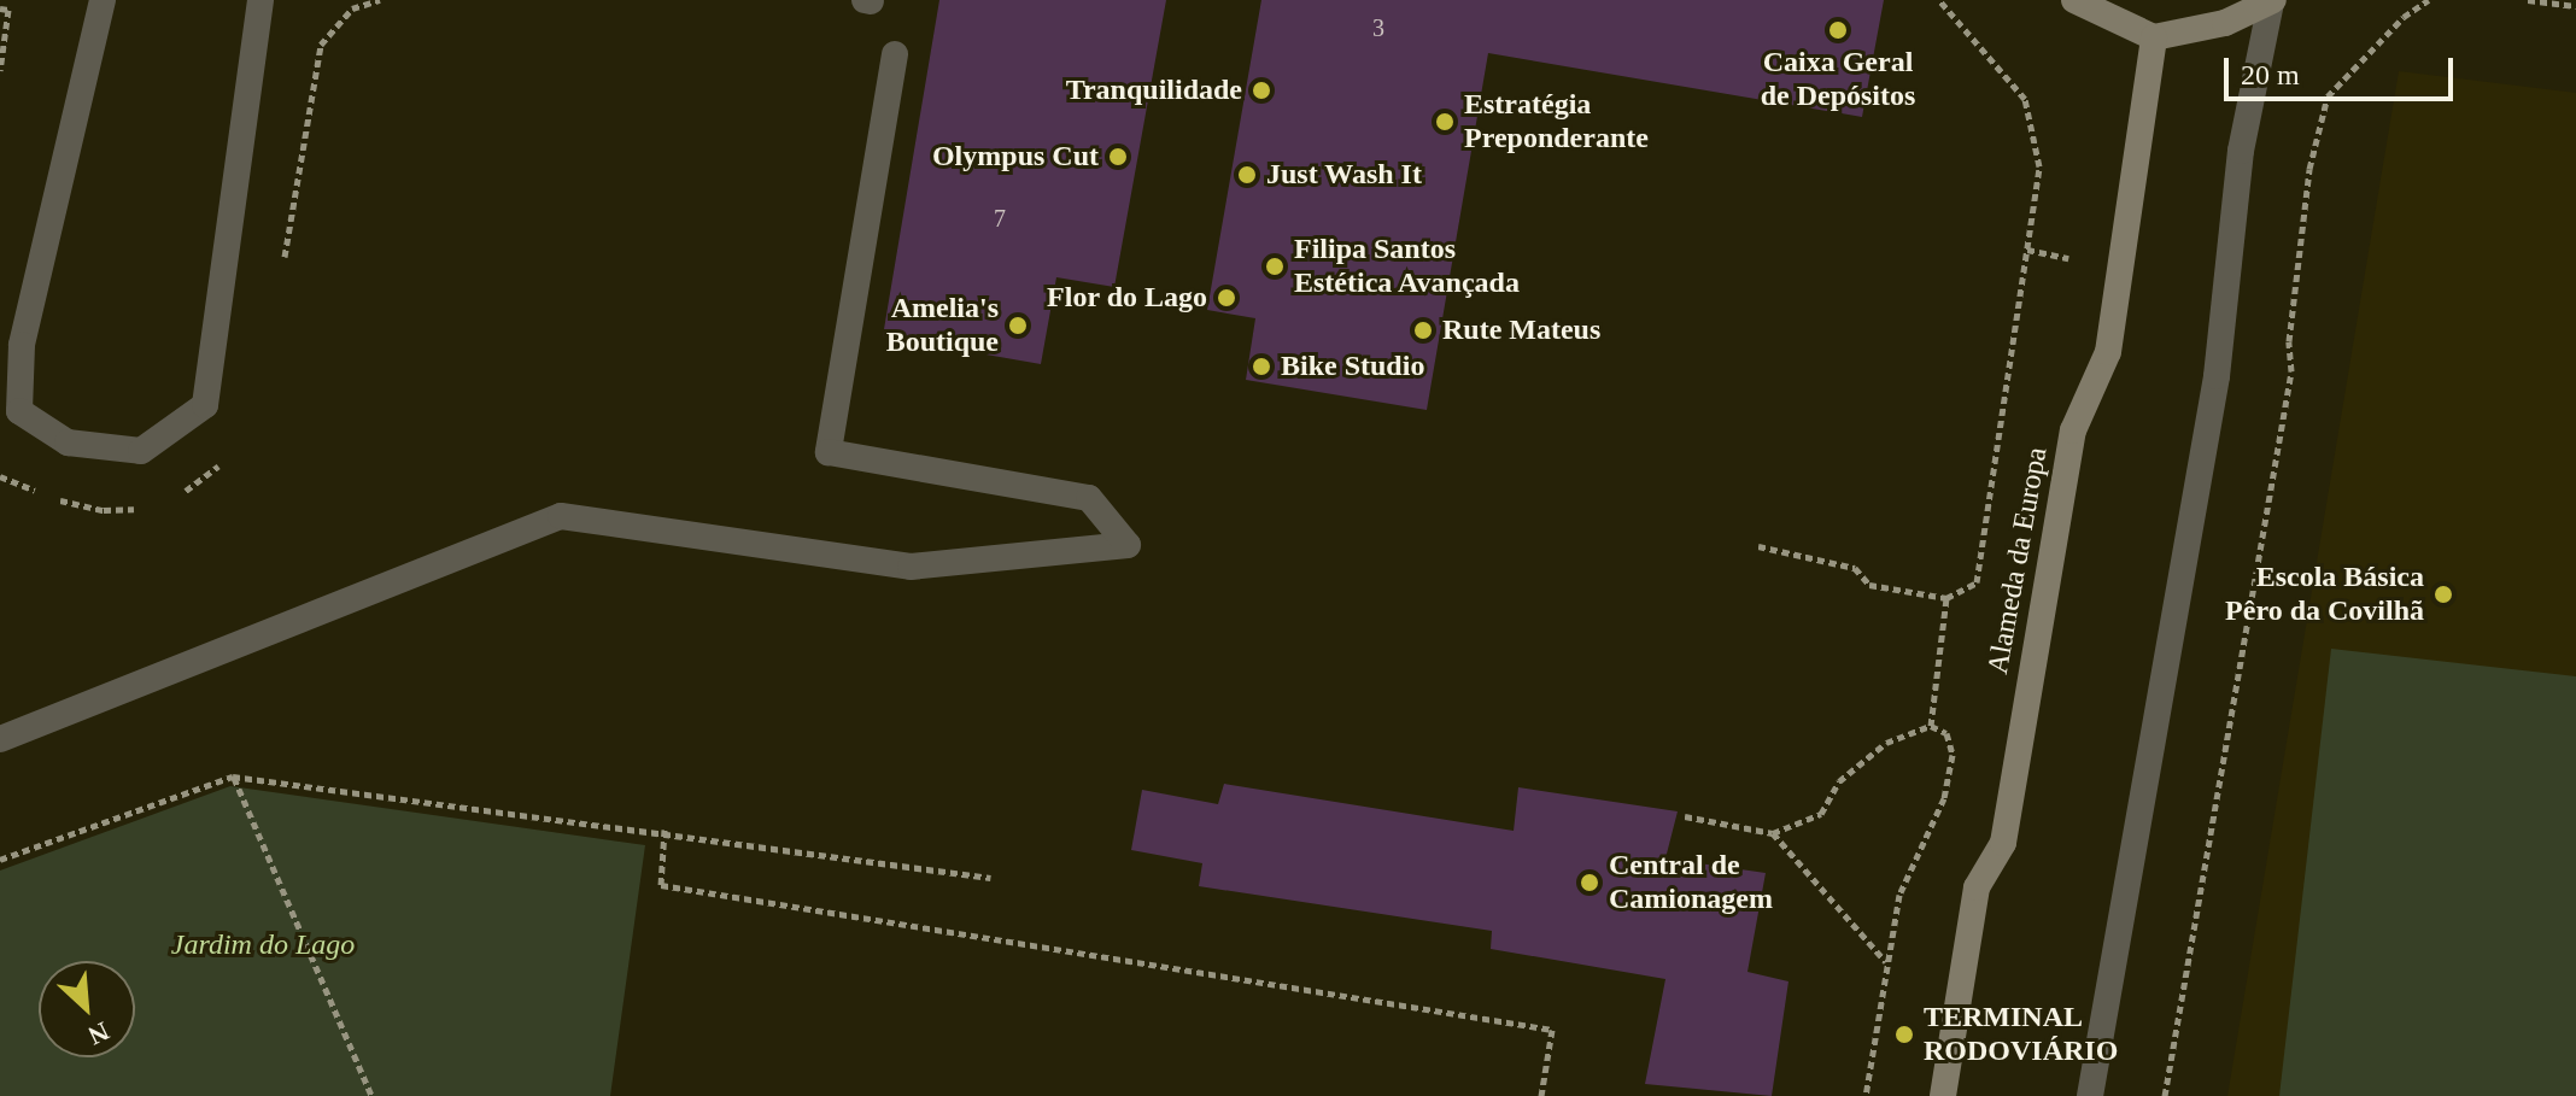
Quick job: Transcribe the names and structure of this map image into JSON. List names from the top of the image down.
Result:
{
  "streets": {
    "main road": ["Alameda da Europa"]
  },
  "parks": ["Jardim do Lago"],
  "places": [
    "Caixa Geral de Depósitos",
    "Tranquilidade",
    "Estratégia Preponderante",
    "Olympus Cut",
    "Just Wash It",
    "Filipa Santos Estética Avançada",
    "Flor do Lago",
    "Amelia's Boutique",
    "Rute Mateus",
    "Bike Studio",
    "Escola Básica Pêro da Covilhã",
    "Central de Camionagem",
    "TERMINAL RODOVIÁRIO"
  ],
  "house_numbers": ["3", "7"],
  "scale_bar": "20 m",
  "north": "bottom right"
}
